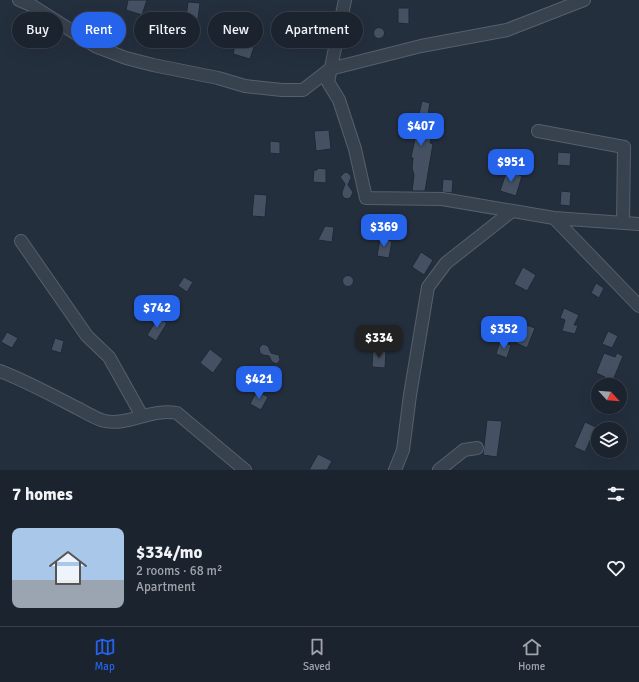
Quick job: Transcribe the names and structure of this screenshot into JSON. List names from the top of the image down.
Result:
{
  "north": "bottom right",
  "page": {
    "chip": [
      "Buy",
      "Rent",
      "Filters",
      "New",
      "Apartment"
    ],
    "price": [
      "$407",
      "$951",
      "$369",
      "$742",
      "$352",
      "$334",
      "$421"
    ],
    "heading": "7 homes",
    "list": [
      {
        "name": "$334/mo",
        "note": "2 rooms · 68 m² · Apartment"
      }
    ],
    "tabs": ["Map", "Saved", "Home"]
  }
}
